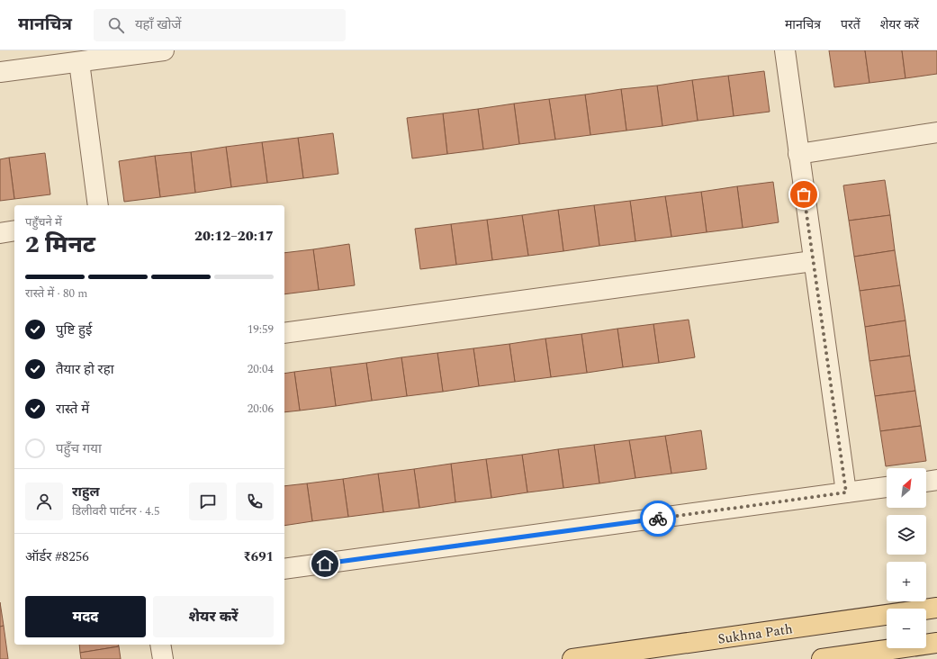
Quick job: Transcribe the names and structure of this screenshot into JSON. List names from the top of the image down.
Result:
{
  "streets": {
    "main road": ["Sukhna Path"]
  },
  "north": "top right",
  "page": {
    "header": "मानचित्र",
    "search": "यहाँ खोजें",
    "nav": ["मानचित्र", "परतें", "शेयर करें"],
    "heading": ["2 मिनट", "पहुँचने में", "20:12–20:17"],
    "panel": [
      "राहुल",
      "डिलीवरी पार्टनर · 4.5",
      "ऑर्डर #8256",
      "₹691"
    ],
    "bar": "रास्ते में · 80 m",
    "list": [
      ["पुष्टि हुई", "19:59"],
      ["तैयार हो रहा", "20:04"],
      ["रास्ते में", "20:06"],
      "पहुँच गया"
    ],
    "map_buttons": ["+", "−"],
    "buttons": ["मदद", "शेयर करें"]
  }
}
